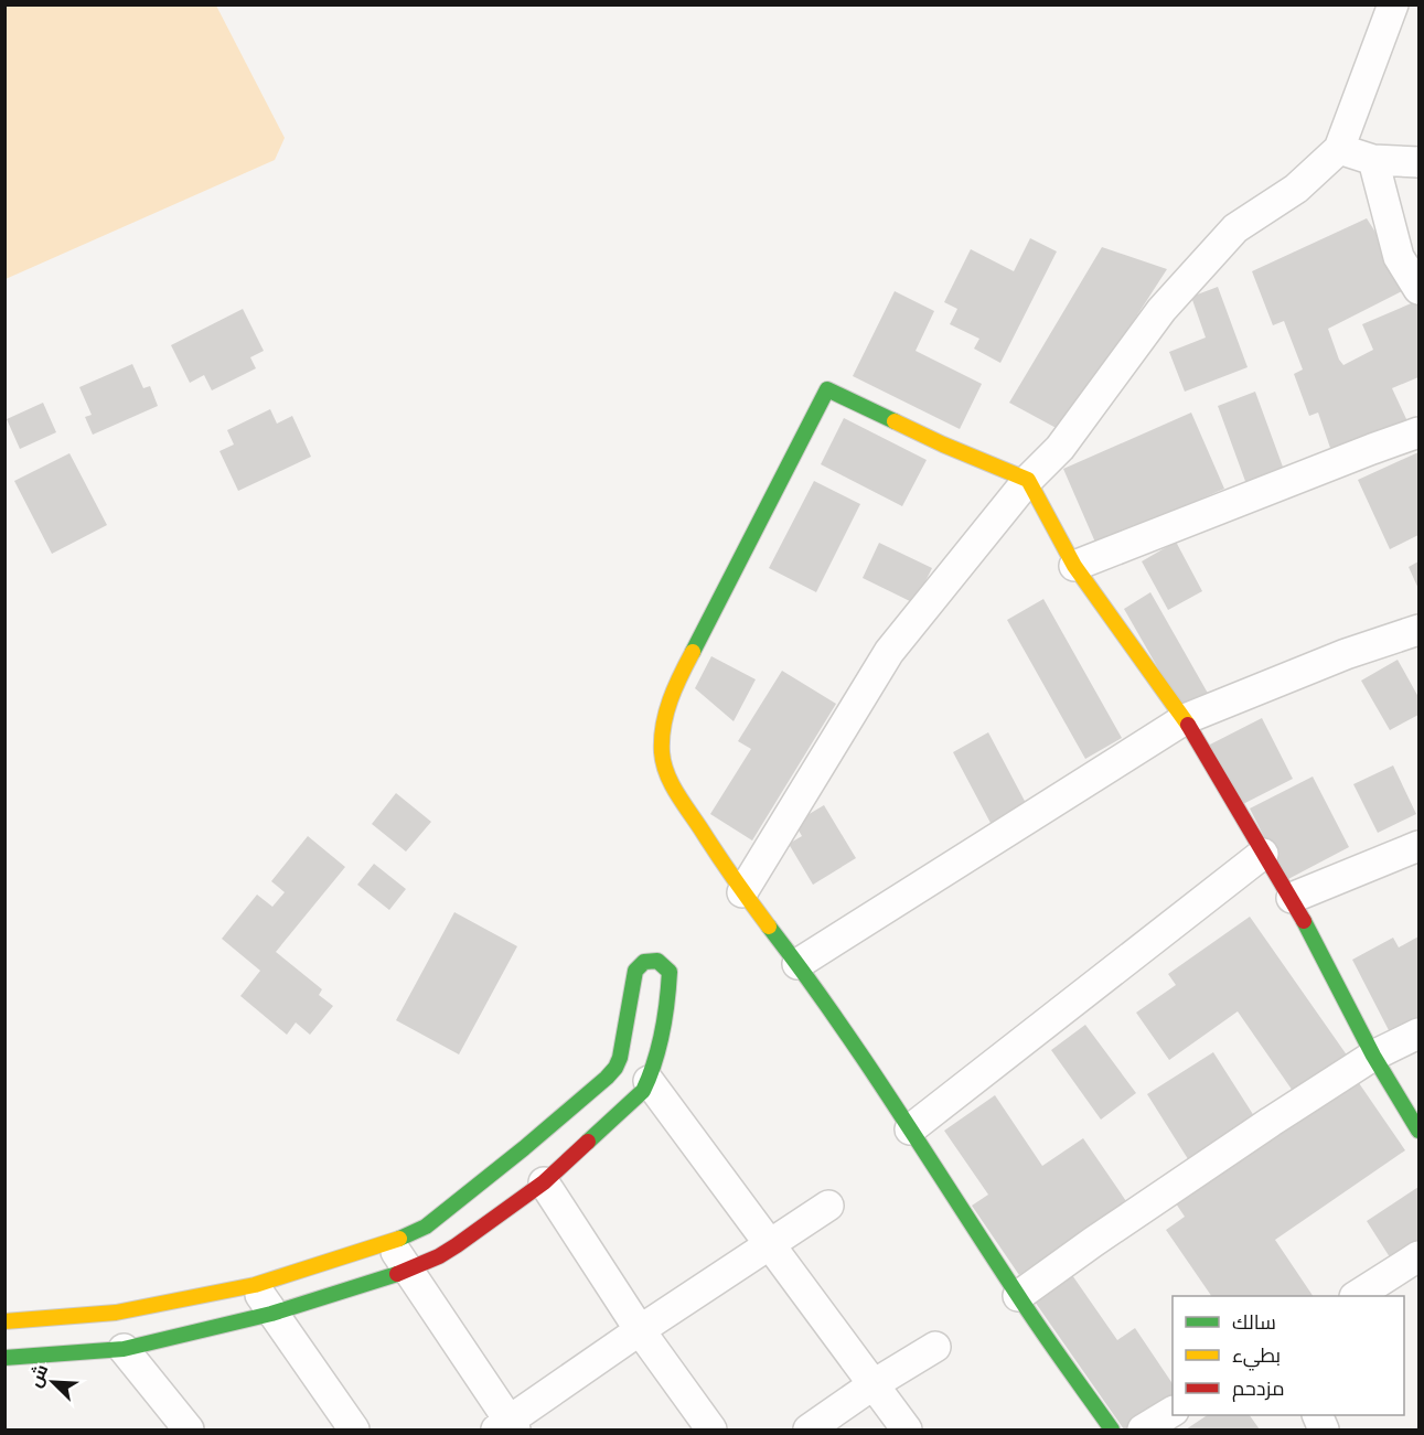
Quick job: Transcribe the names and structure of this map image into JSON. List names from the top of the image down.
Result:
{
  "legend": ["سالك", "بطيء", "مزدحم"],
  "north": "top left"
}
